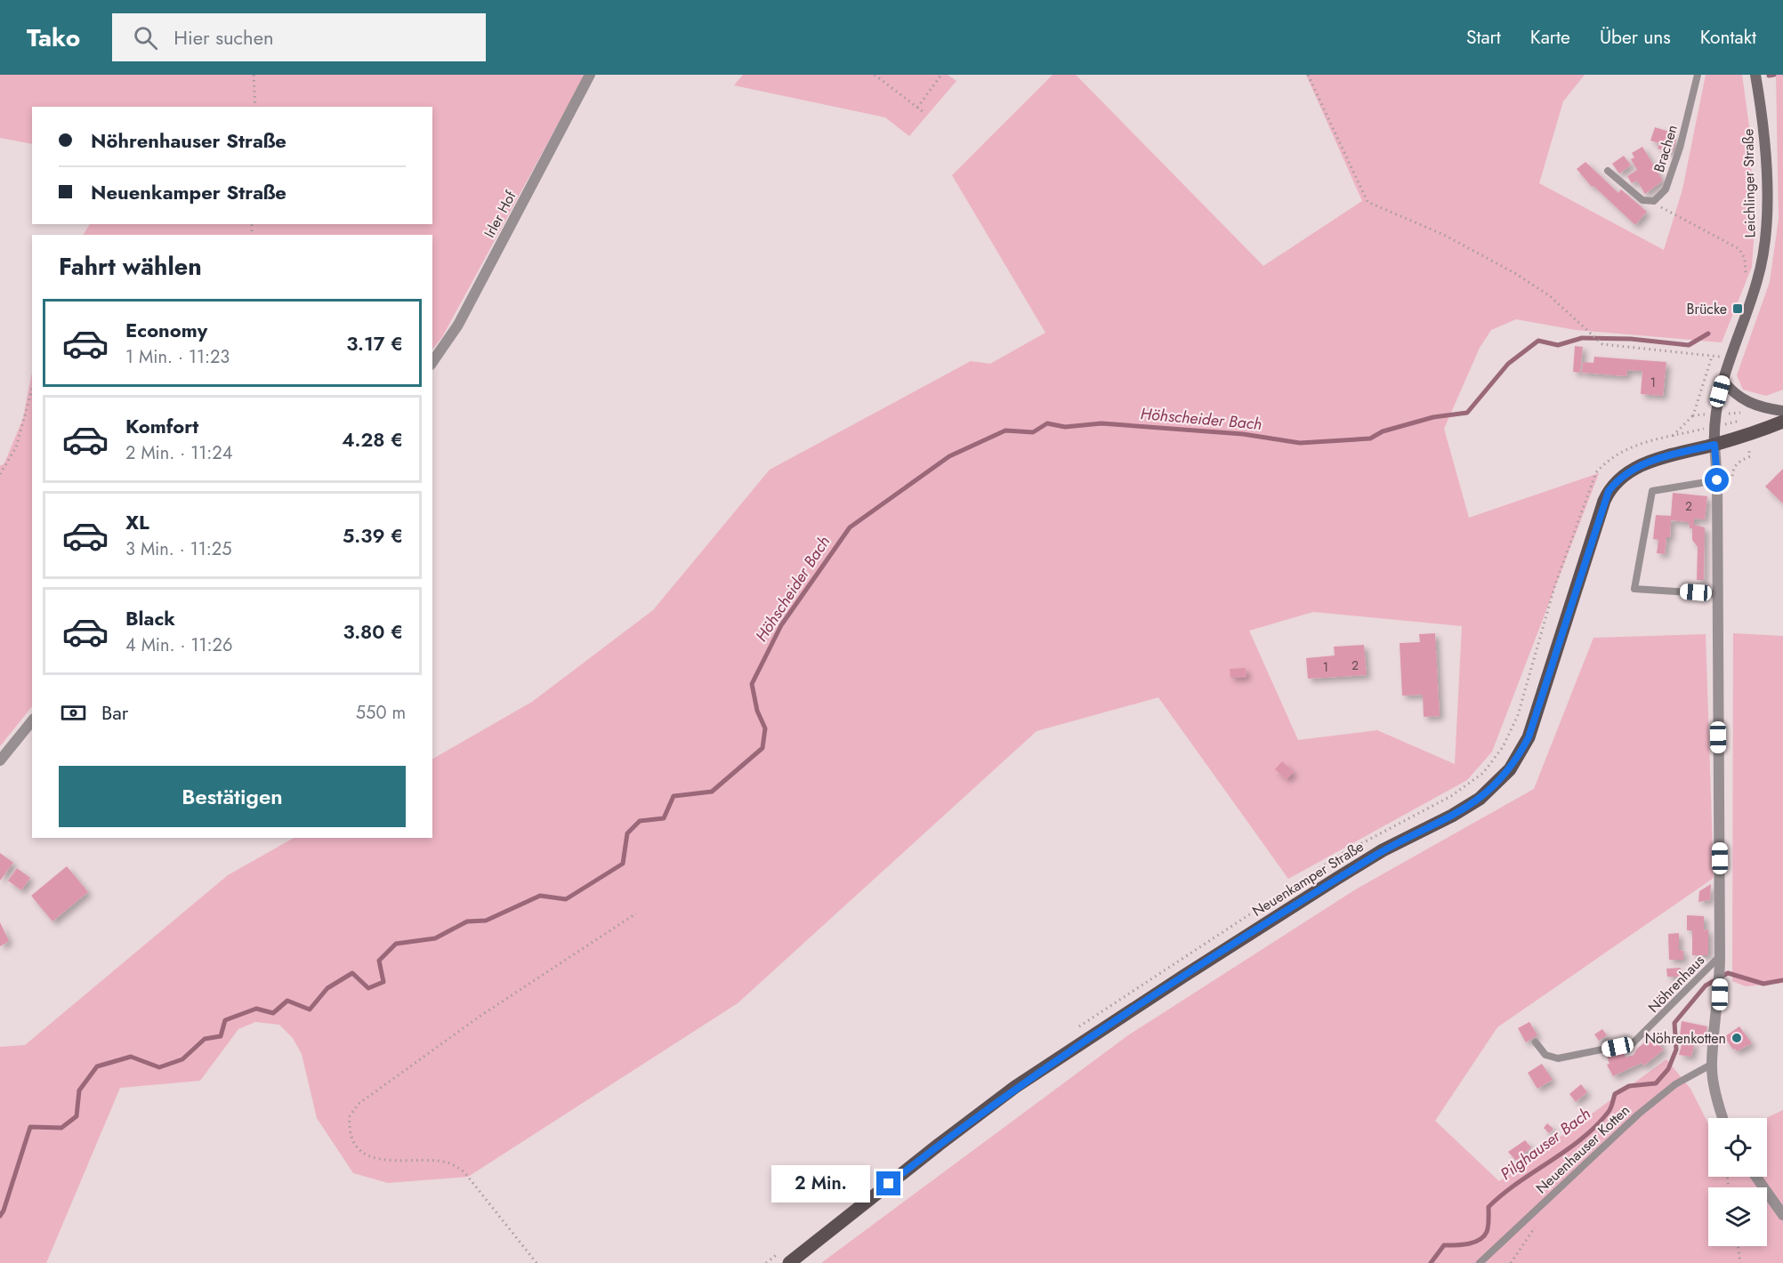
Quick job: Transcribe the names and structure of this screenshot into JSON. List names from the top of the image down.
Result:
{
  "streets": {
    "main road": ["Leichlinger Straße", "Neuenkamper Straße"],
    "street": ["Irler Hof"],
    "lane": ["Brachen", "Nöhrenhaus", "Neuenhauser Kotten"]
  },
  "crossings": [
    ["Leichlinger Straße", "Neuenkamper Straße"]
  ],
  "water": ["Höhscheider Bach", "Pilghauser Bach"],
  "places": {
    "transit": ["Brücke"],
    "other": ["Nöhrenkotten"]
  },
  "house_numbers": [
    "1",
    "2",
    "2",
    "1"
  ],
  "page": {
    "header": "Tako",
    "search": "Hier suchen",
    "nav": [
      "Start",
      "Karte",
      "Über uns",
      "Kontakt"
    ],
    "banner": ["Nöhrenhauser Straße", "Neuenkamper Straße"],
    "heading": "Fahrt wählen",
    "list": [
      {
        "name": "Economy",
        "note": "1 Min. · 11:23",
        "value": "3.17 €"
      },
      {
        "name": "Komfort",
        "note": "2 Min. · 11:24",
        "value": "4.28 €"
      },
      {
        "name": "XL",
        "note": "3 Min. · 11:25",
        "value": "5.39 €"
      },
      {
        "name": "Black",
        "note": "4 Min. · 11:26",
        "value": "3.80 €"
      }
    ],
    "pay": ["Bar", "550 m"],
    "buttons": "Bestätigen",
    "bubble": "2 Min."
  }
}
